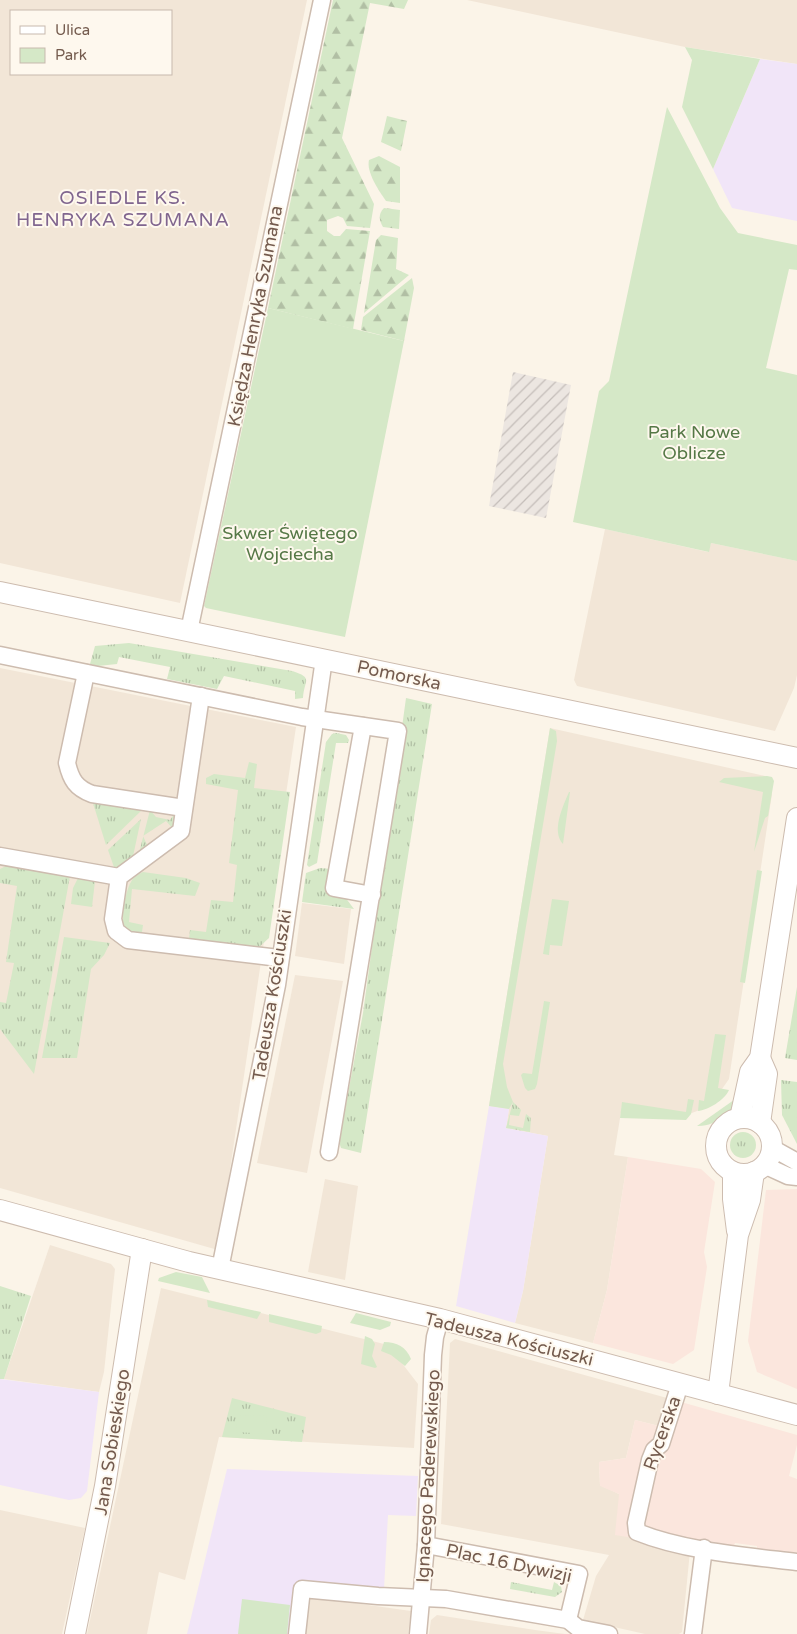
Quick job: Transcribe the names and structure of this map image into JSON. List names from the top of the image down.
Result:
{
  "streets": {
    "street": [
      "Księdza Henryka Szumana",
      "Pomorska",
      "Tadeusza Kościuszki",
      "Rycerska",
      "Jana Sobieskiego",
      "Ignacego Paderewskiego",
      "Plac 16 Dywizji"
    ]
  },
  "crossings": [
    ["Księdza Henryka Szumana", "Pomorska"],
    ["Pomorska", "Tadeusza Kościuszki"],
    ["Tadeusza Kościuszki", "Rycerska"],
    ["Tadeusza Kościuszki", "Jana Sobieskiego"],
    ["Tadeusza Kościuszki", "Ignacego Paderewskiego"],
    ["Ignacego Paderewskiego", "Plac 16 Dywizji"]
  ],
  "districts": ["OSIEDLE KS. HENRYKA SZUMANA"],
  "parks": ["Park Nowe Oblicze", "Skwer Świętego Wojciecha"],
  "legend": ["Ulica", "Park"]
}
